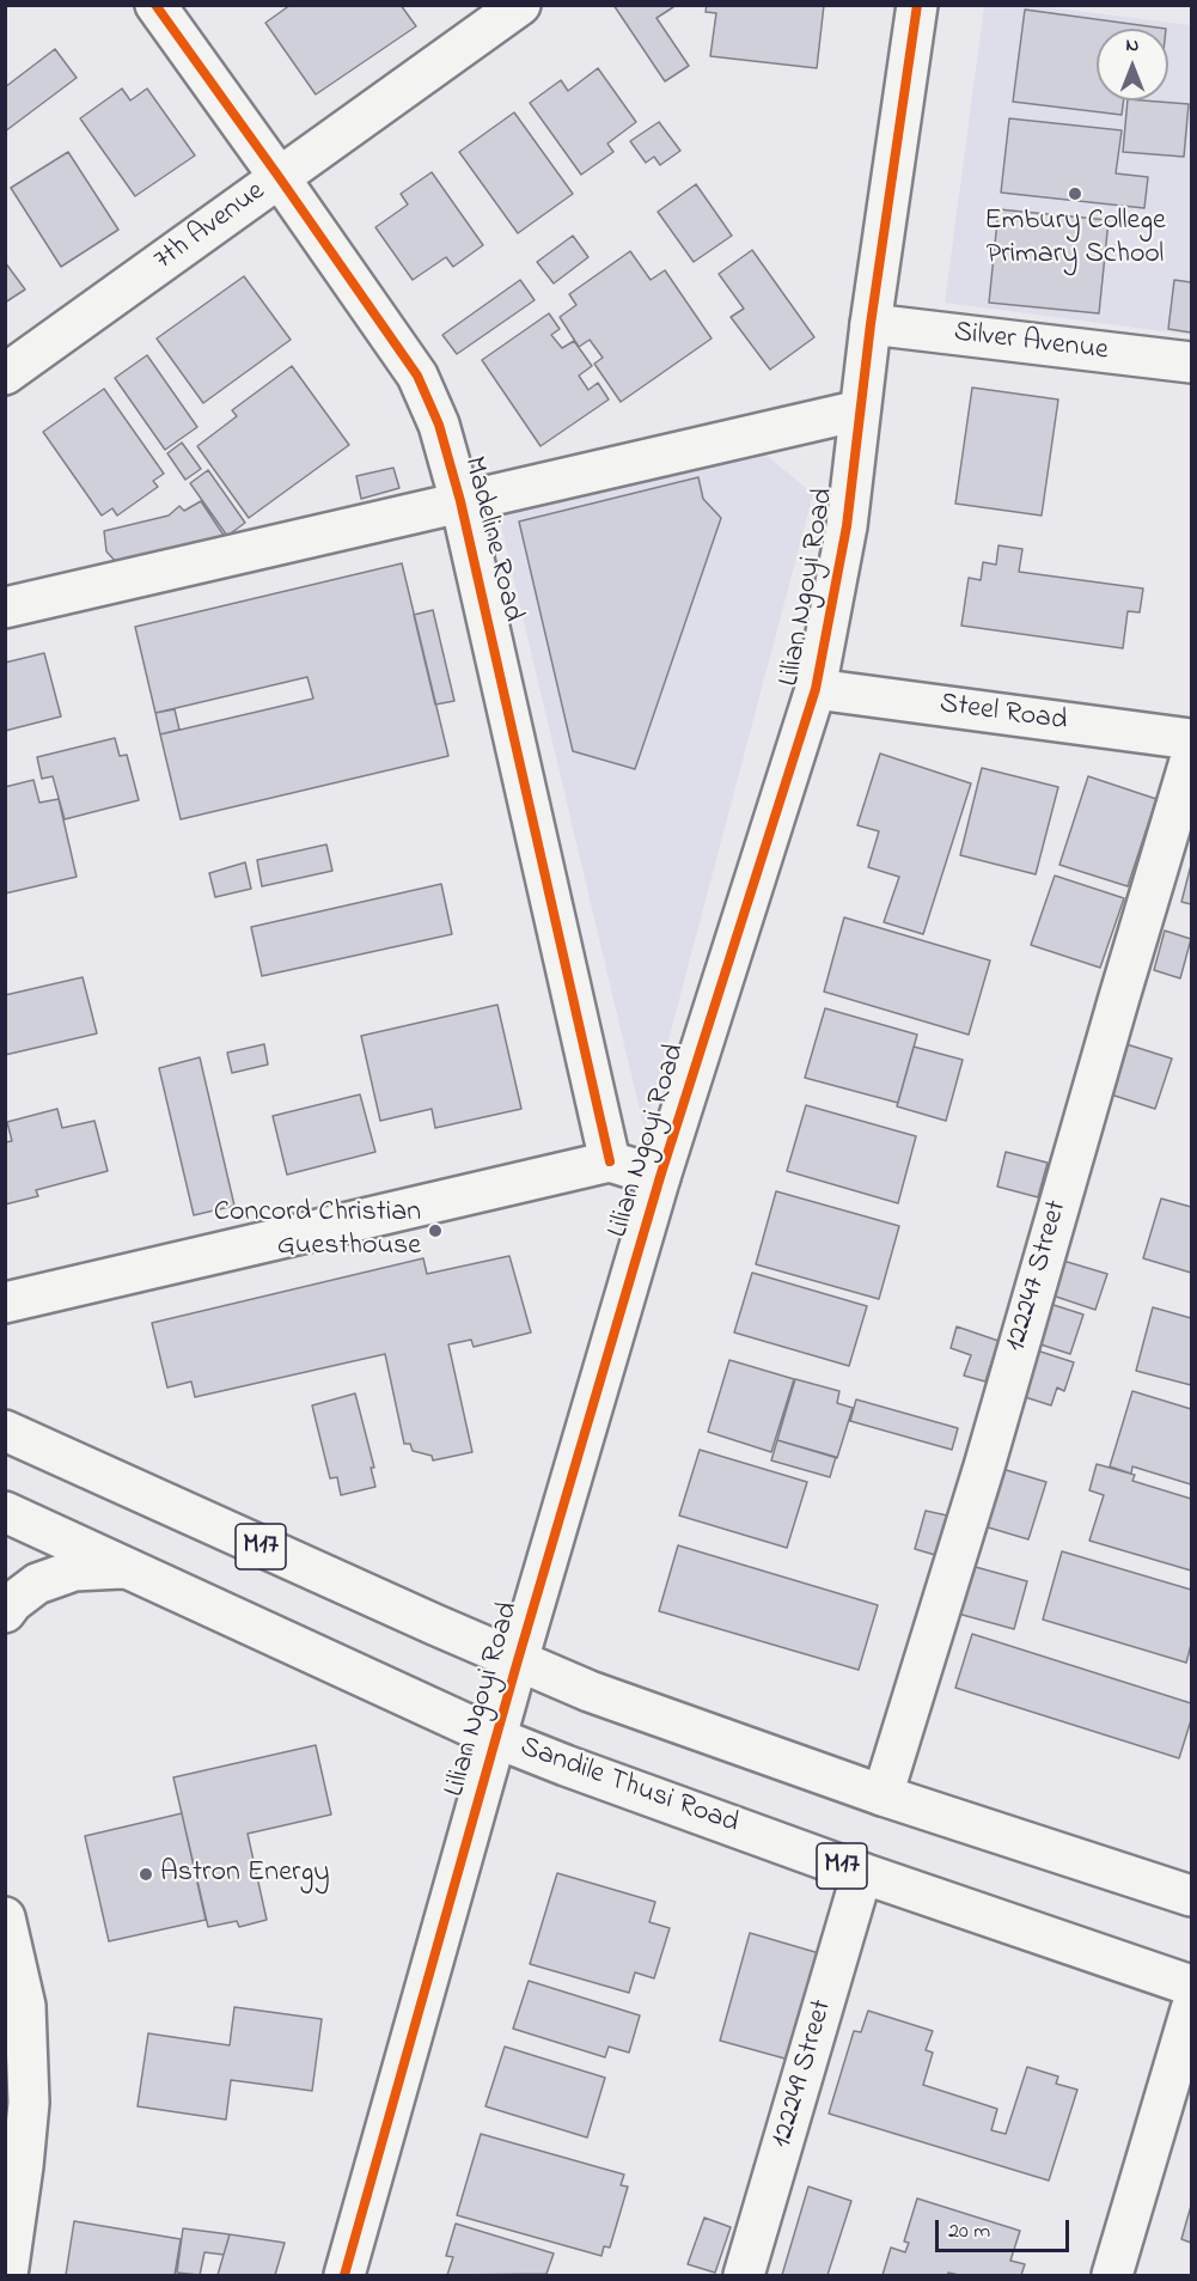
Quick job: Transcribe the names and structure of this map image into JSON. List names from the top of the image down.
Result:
{
  "streets": {
    "street": [
      "7th Avenue",
      "Silver Avenue",
      "Madeline Road",
      "Lilian Ngoyi Road",
      "Steel Road",
      "122247 Street",
      "M17",
      "Sandile Thusi Road",
      "122249 Street"
    ]
  },
  "crossings": [
    ["7th Avenue", "Madeline Road"],
    ["Silver Avenue", "Lilian Ngoyi Road"],
    ["Lilian Ngoyi Road", "Steel Road"],
    ["Lilian Ngoyi Road", "M17"],
    ["Lilian Ngoyi Road", "Sandile Thusi Road"],
    ["122247 Street", "M17"],
    ["Sandile Thusi Road", "122249 Street"]
  ],
  "places": ["Embury College Primary School", "Concord Christian Guesthouse", "Astron Energy"],
  "scale_bar": "20 m",
  "north": "top"
}
